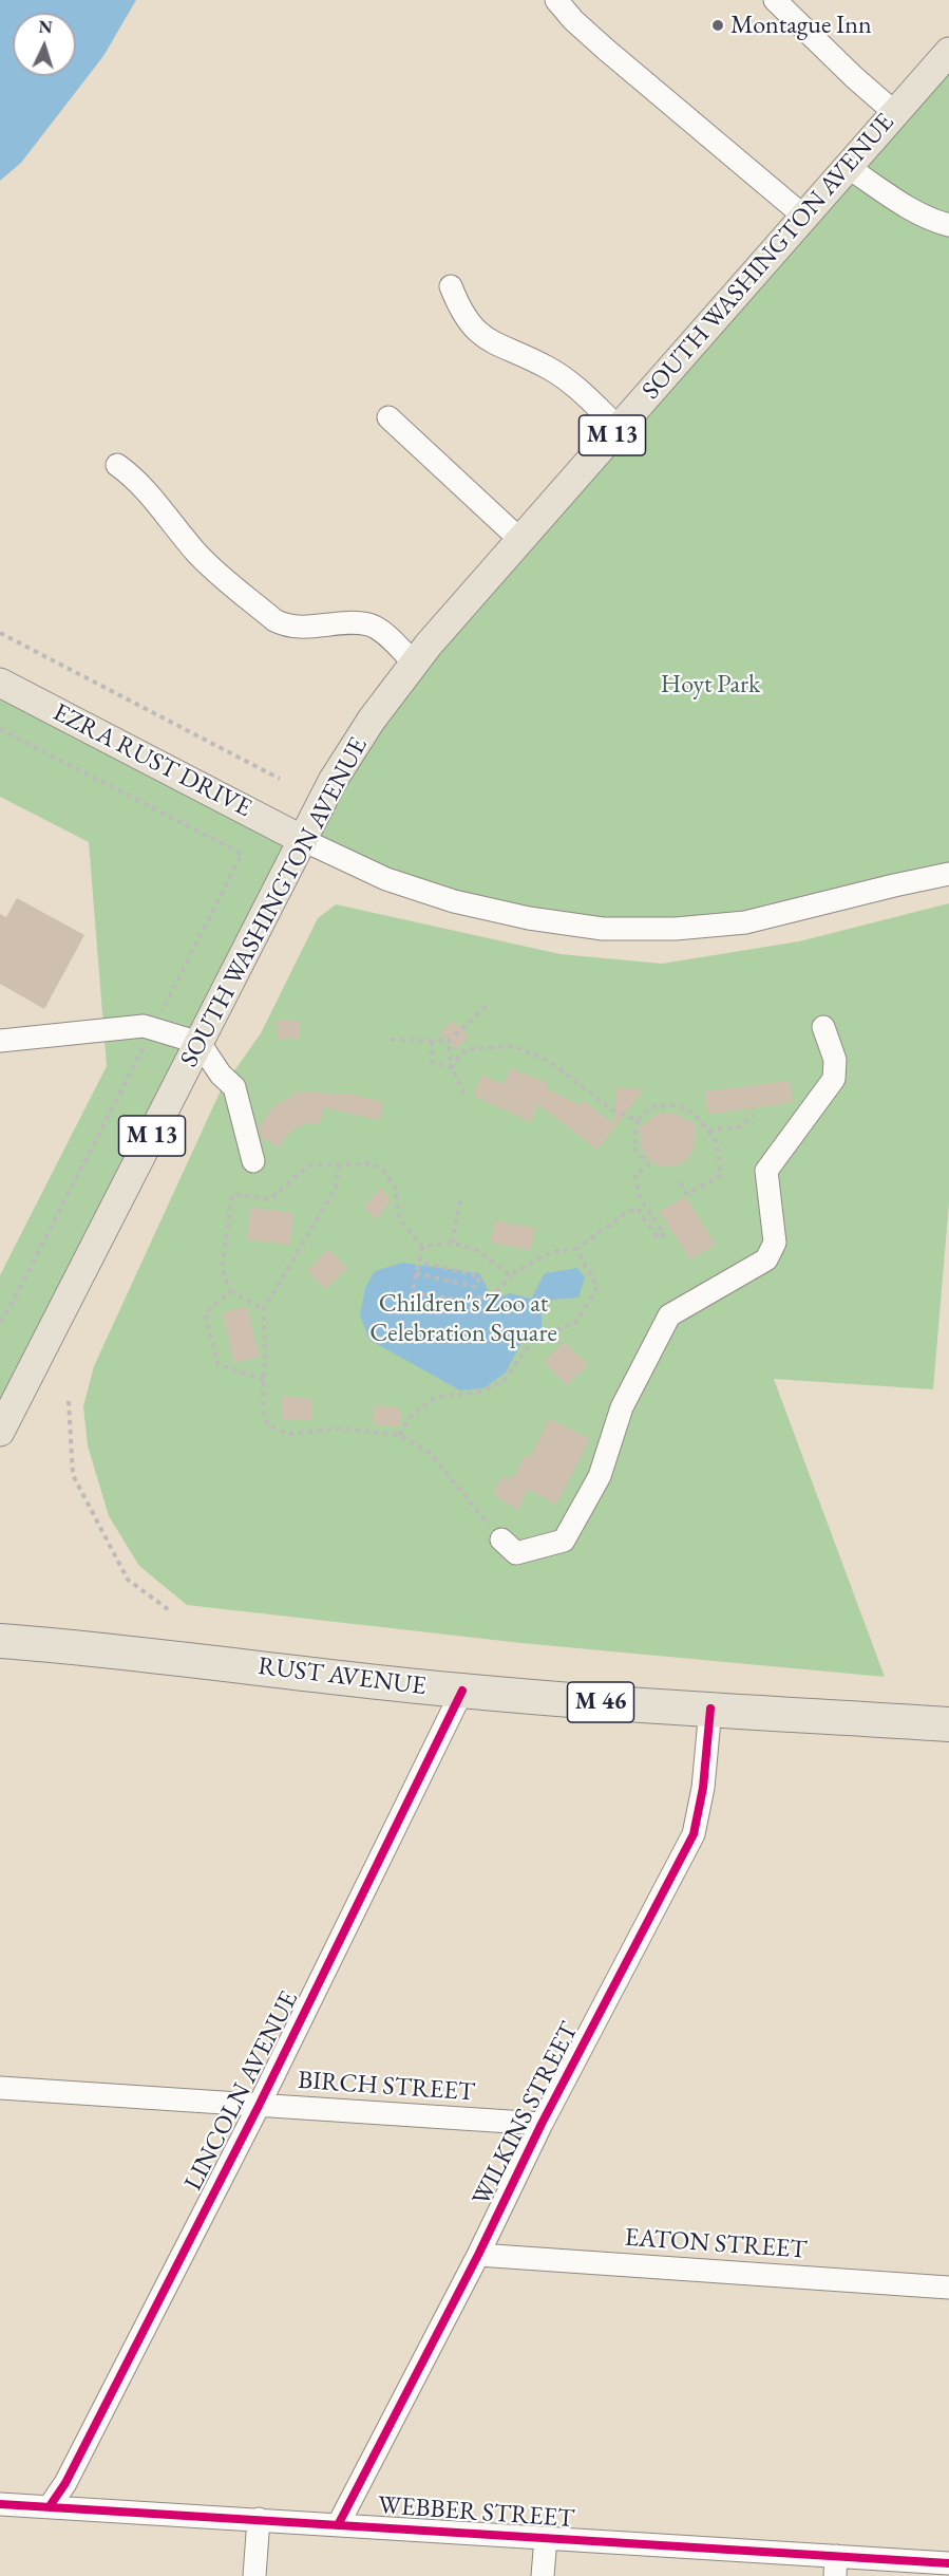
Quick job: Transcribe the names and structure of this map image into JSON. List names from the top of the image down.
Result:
{
  "streets": {
    "highway": ["RUST AVENUE", "M 46"],
    "main road": ["SOUTH WASHINGTON AVENUE", "M 13", "EZRA RUST DRIVE"],
    "street": [
      "BIRCH STREET",
      "LINCOLN AVENUE",
      "WILKINS STREET",
      "EATON STREET",
      "WEBBER STREET"
    ]
  },
  "crossings": [
    ["SOUTH WASHINGTON AVENUE", "EZRA RUST DRIVE"],
    ["RUST AVENUE", "LINCOLN AVENUE"],
    ["RUST AVENUE", "WILKINS STREET"],
    ["BIRCH STREET", "LINCOLN AVENUE"],
    ["BIRCH STREET", "WILKINS STREET"],
    ["LINCOLN AVENUE", "WEBBER STREET"],
    ["WILKINS STREET", "EATON STREET"],
    ["WILKINS STREET", "WEBBER STREET"]
  ],
  "parks": ["Hoyt Park", "Children's Zoo at Celebration Square"],
  "places": ["Montague Inn"],
  "north": "top"
}
